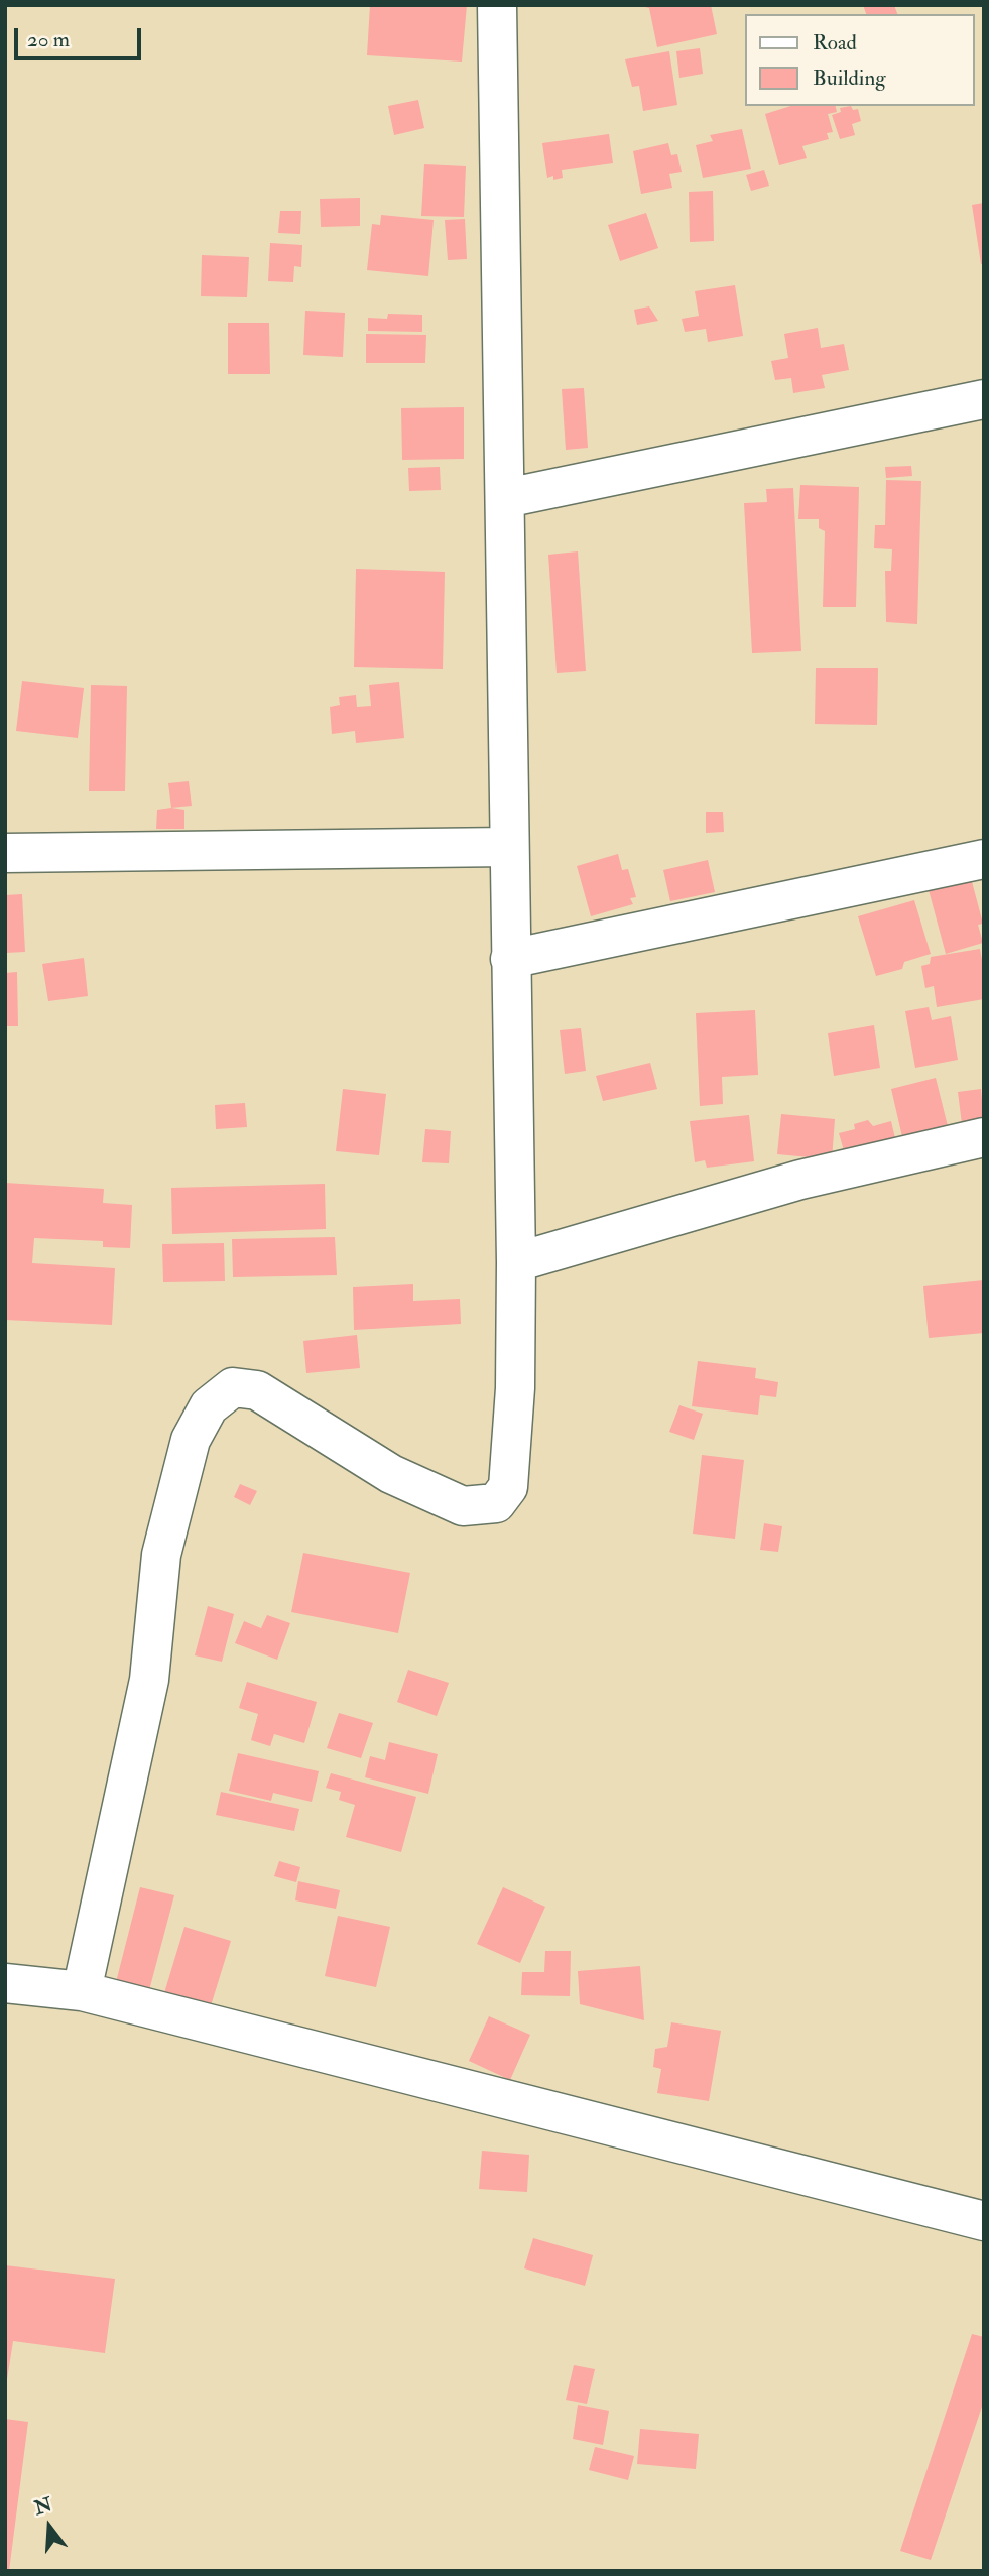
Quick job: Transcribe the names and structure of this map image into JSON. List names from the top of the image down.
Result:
{
  "legend": ["Road", "Building"],
  "scale_bar": "20 m",
  "north": "top"
}
